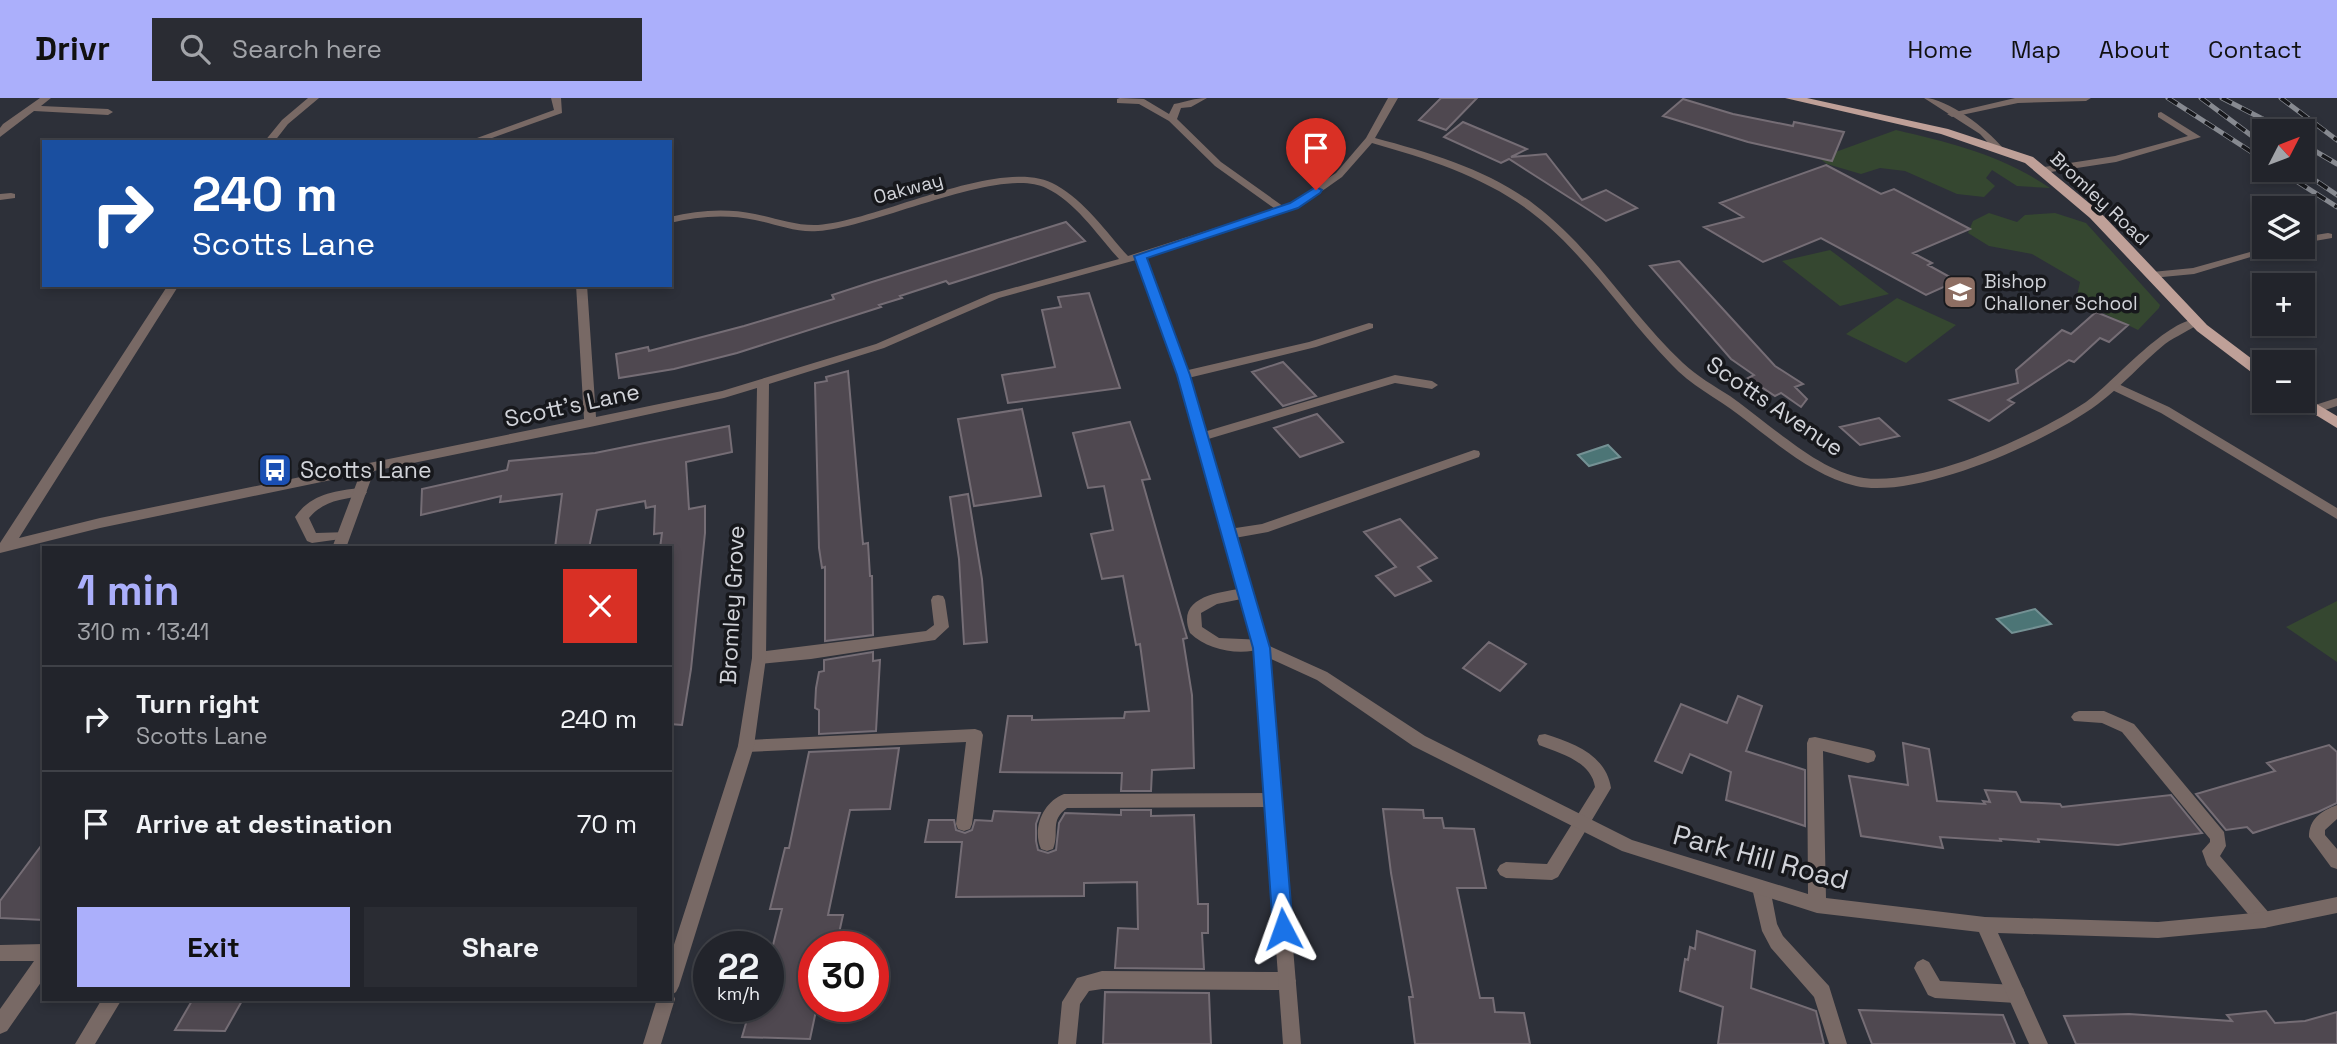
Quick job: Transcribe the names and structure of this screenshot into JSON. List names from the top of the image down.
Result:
{
  "streets": {
    "main road": ["Bromley Road"],
    "street": [
      "Oakway",
      "Scott's Lane",
      "Scotts Avenue",
      "Bromley Grove",
      "Park Hill Road"
    ]
  },
  "crossings": [
    ["Oakway", "Scott's Lane"],
    ["Bromley Road", "Scotts Avenue"],
    ["Scott's Lane", "Bromley Grove"]
  ],
  "places": {
    "school or university": ["Bishop Challoner School"],
    "bus stop": ["Scotts Lane"]
  },
  "north": "top right",
  "page": {
    "header": "Drivr",
    "search": "Search here",
    "nav": [
      "Home",
      "Map",
      "About",
      "Contact"
    ],
    "map_buttons": ["+", "−"],
    "turn": ["240 m", "Scotts Lane"],
    "heading": ["1 min", "310 m · 13:41"],
    "list": [
      {
        "name": "Turn right",
        "note": "Scotts Lane",
        "value": "240 m"
      },
      {
        "name": "Arrive at destination",
        "value": "70 m"
      }
    ],
    "buttons": ["Exit", "Share"],
    "speed": "22 km/h",
    "limit": "30"
  }
}
